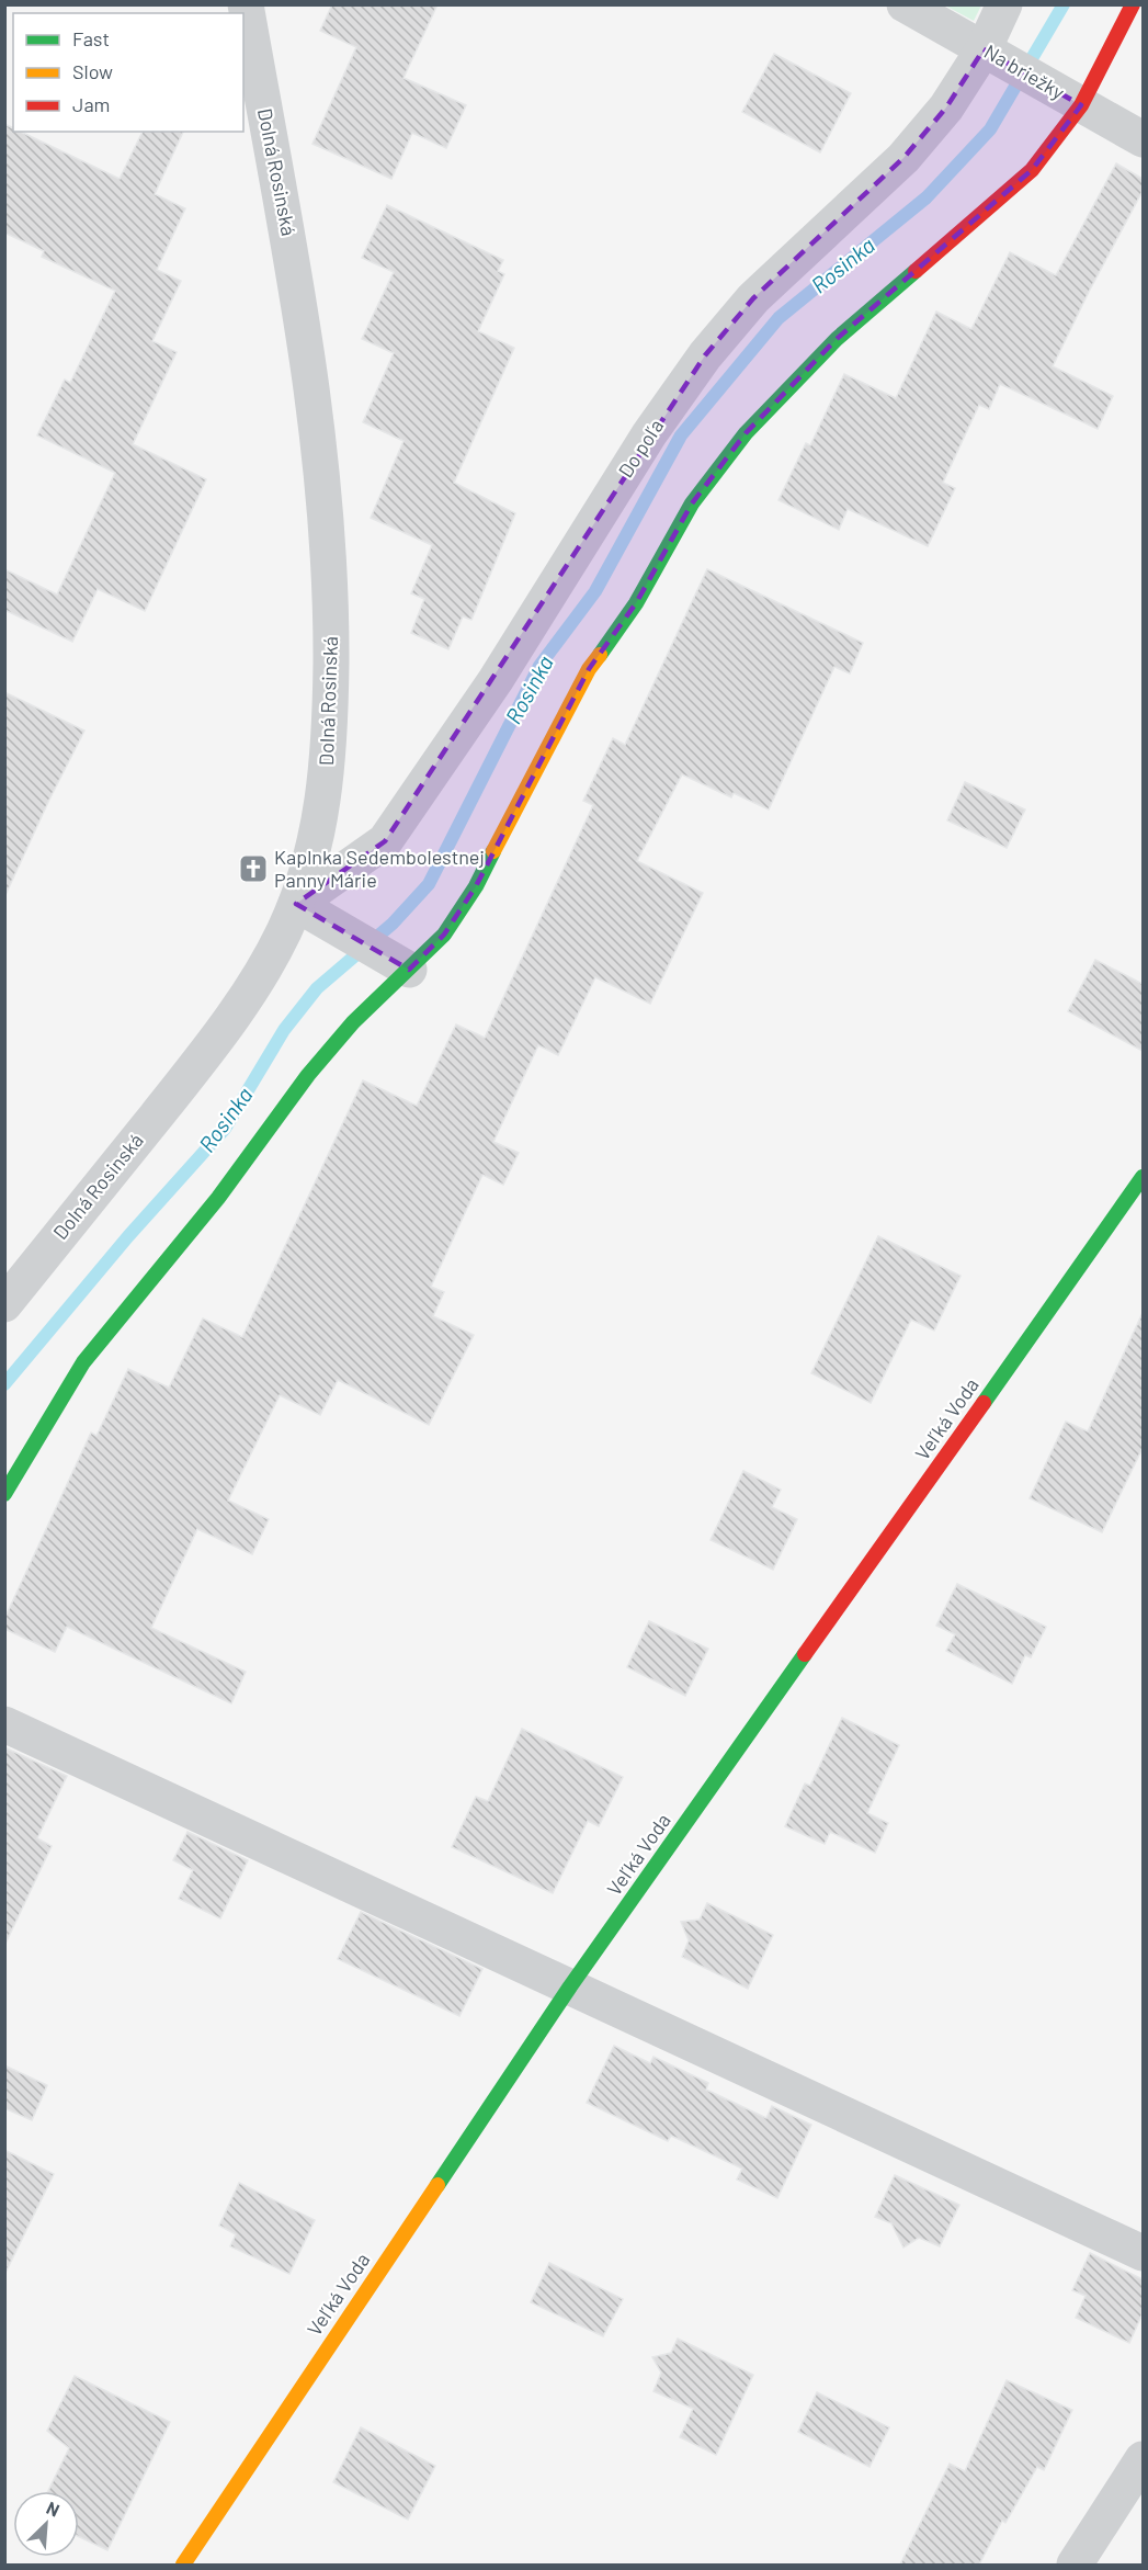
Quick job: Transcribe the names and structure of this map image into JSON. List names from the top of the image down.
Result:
{
  "streets": {
    "street": [
      "Na briežky",
      "Dolná Rosinská",
      "Do poľa",
      "Veľká Voda"
    ]
  },
  "crossings": [
    ["Na briežky", "Do poľa"],
    ["Dolná Rosinská", "Do poľa"]
  ],
  "water": ["Rosinka"],
  "places": {
    "church": ["Kaplnka Sedembolestnej Panny Márie"]
  },
  "legend": ["Fast", "Slow", "Jam"],
  "north": "top right"
}
